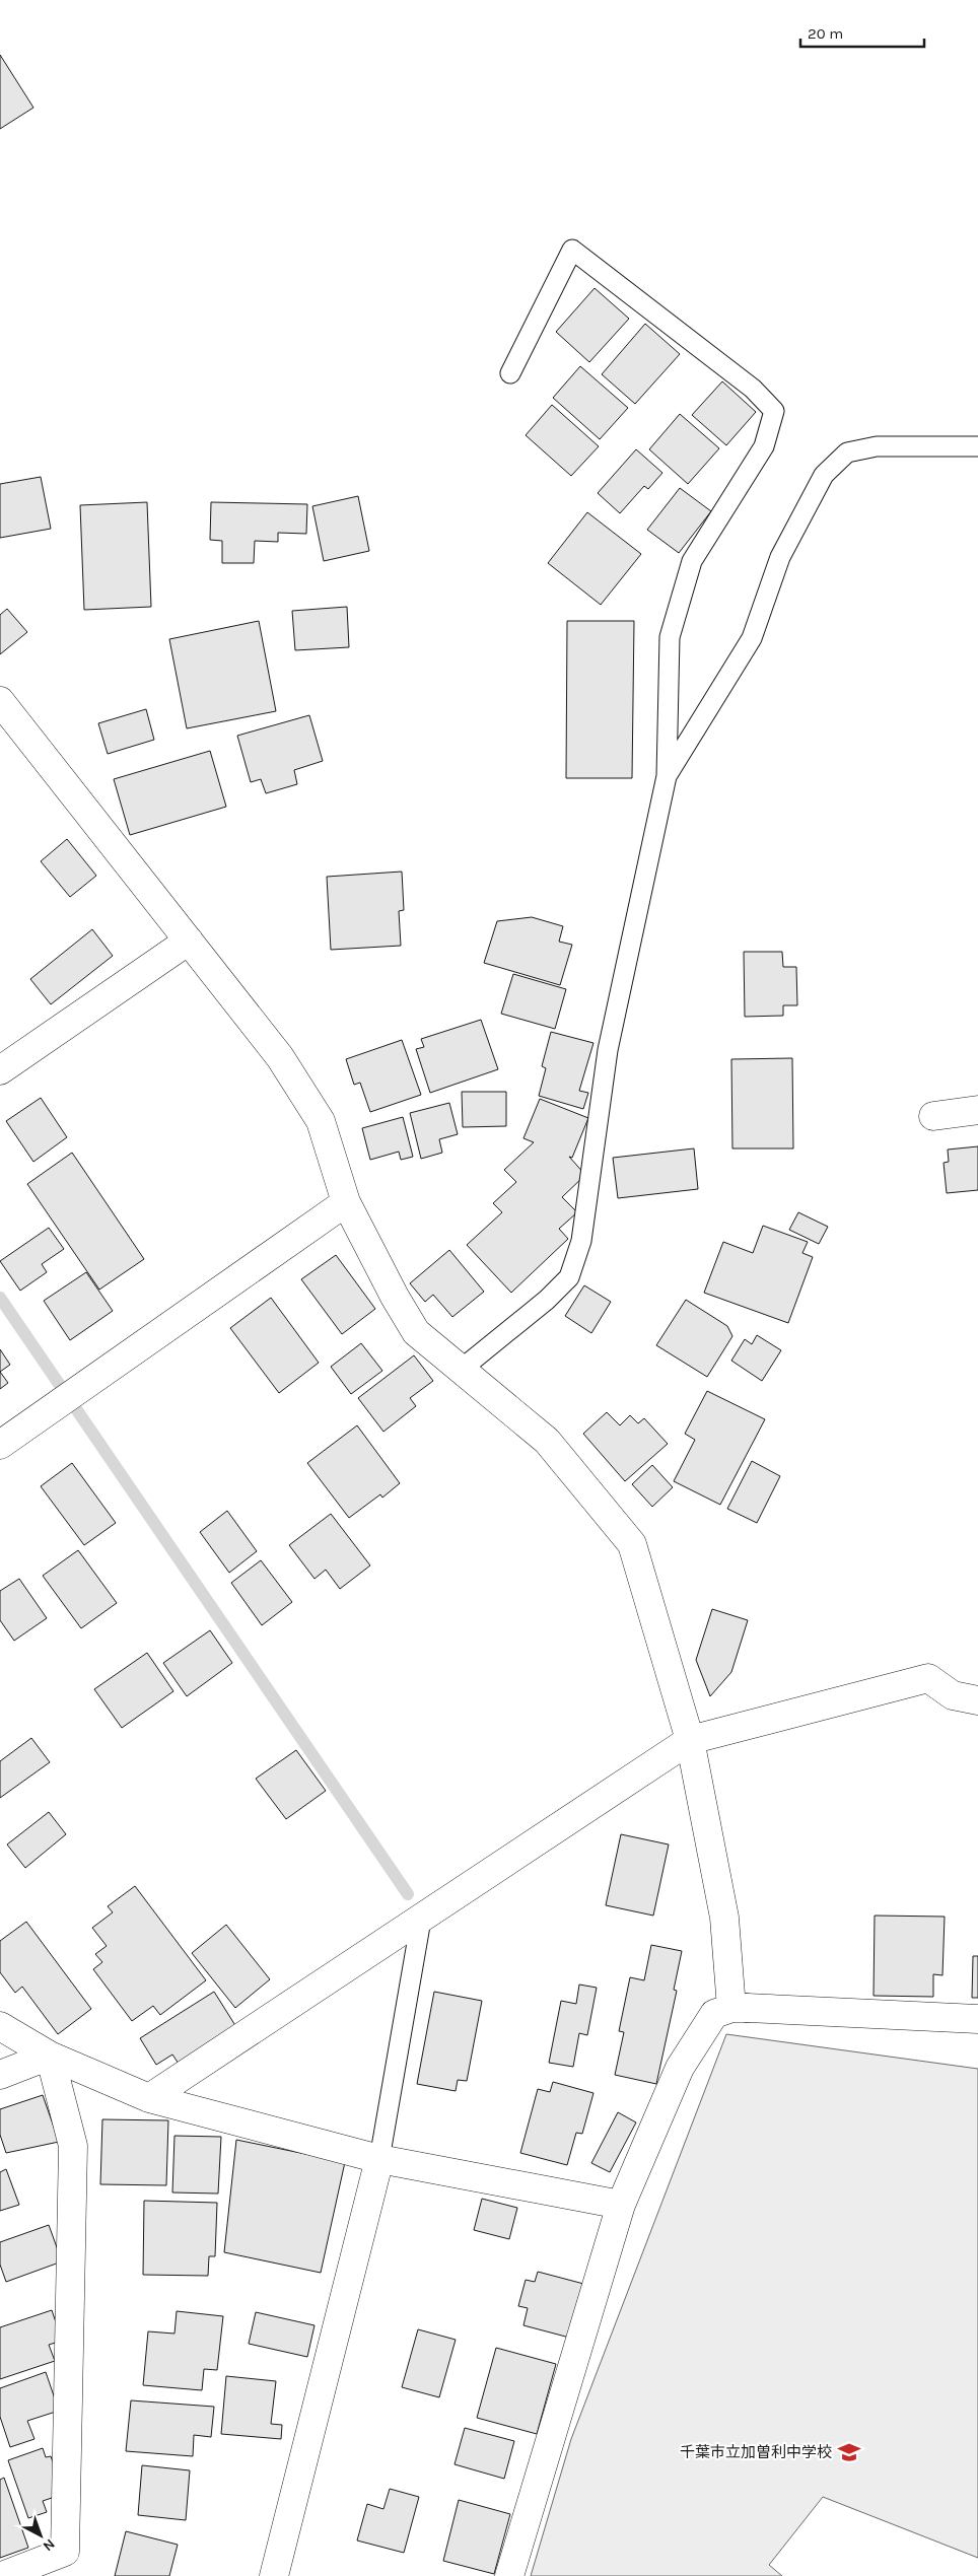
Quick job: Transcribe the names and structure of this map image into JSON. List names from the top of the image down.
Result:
{
  "places": {
    "school or university": ["千葉市立加曽利中学校"]
  },
  "scale_bar": "20 m",
  "north": "bottom right"
}
